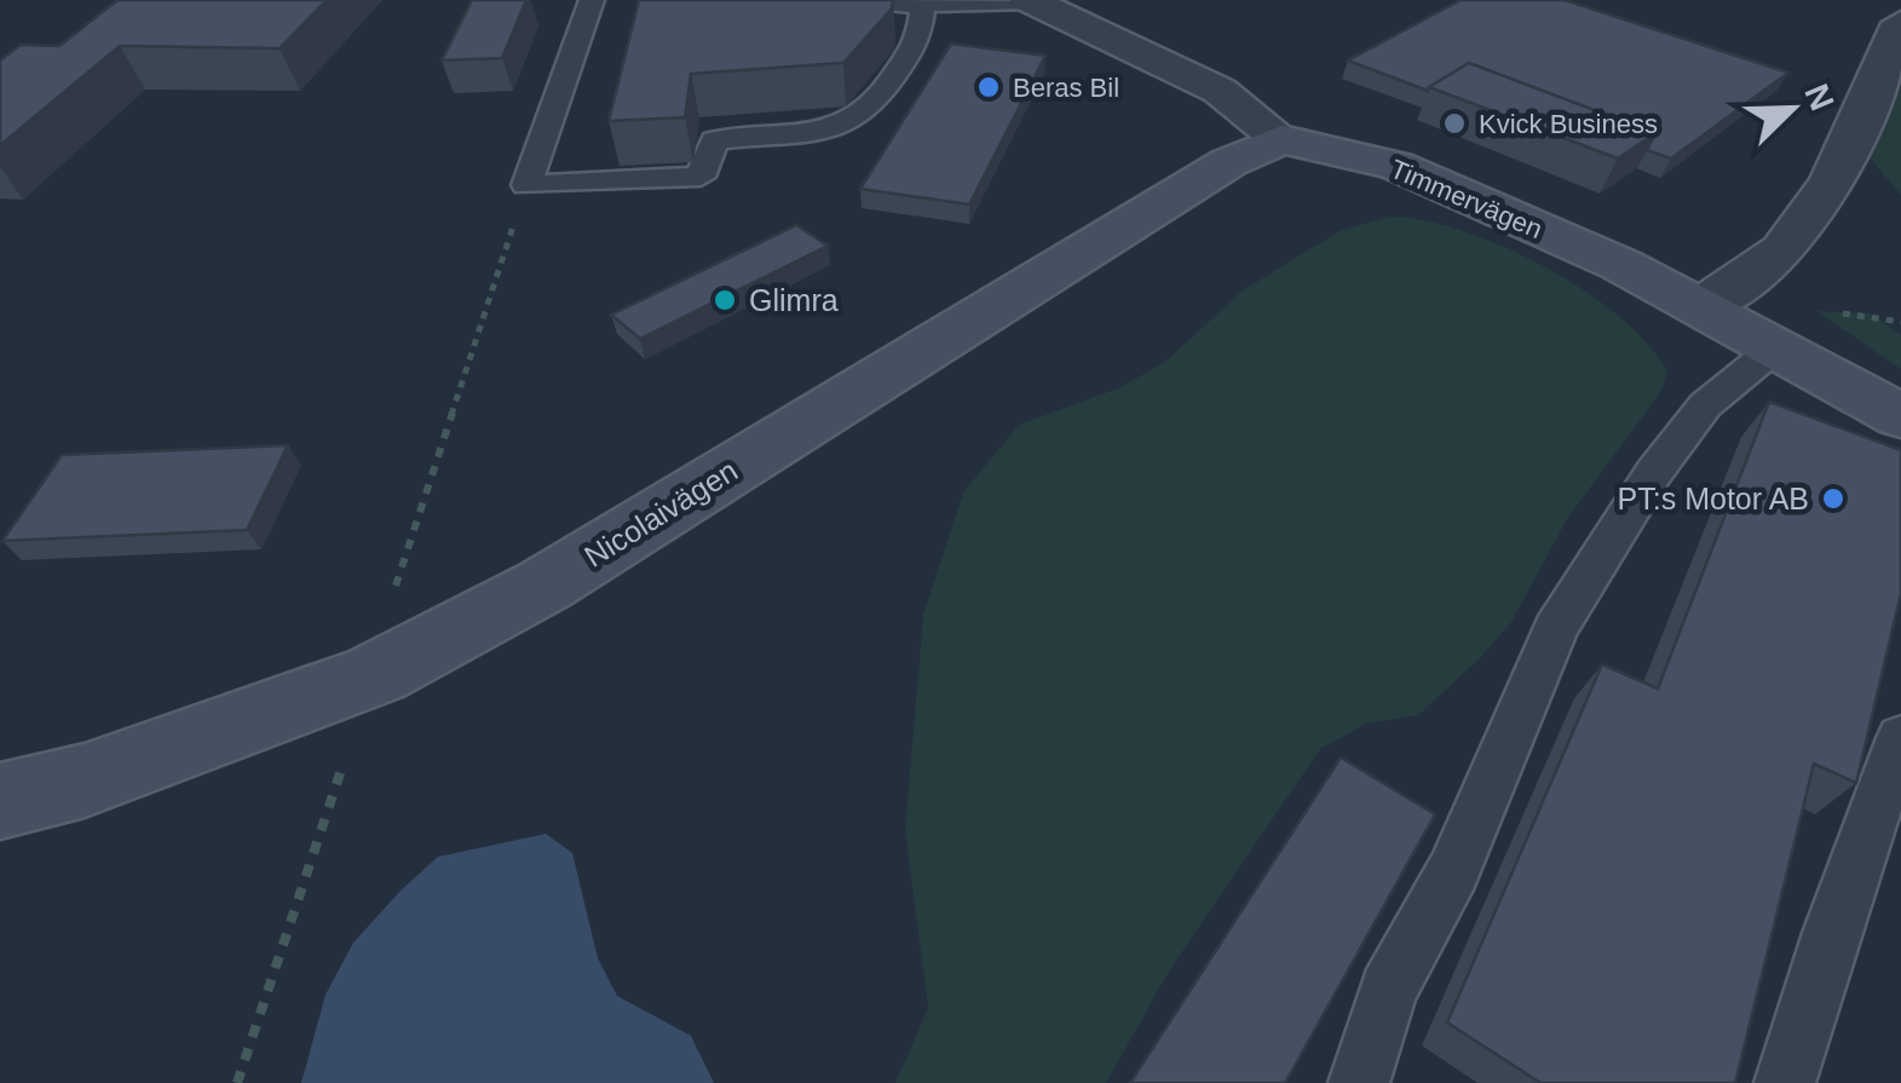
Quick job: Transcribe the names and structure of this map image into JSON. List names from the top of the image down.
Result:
{
  "streets": {
    "street": ["Timmervägen", "Nicolaivägen"]
  },
  "crossings": [
    ["Timmervägen", "Nicolaivägen"]
  ],
  "places": [
    "Beras Bil",
    "Kvick Business",
    "Glimra",
    "PT:s Motor AB"
  ],
  "north": "top right"
}
